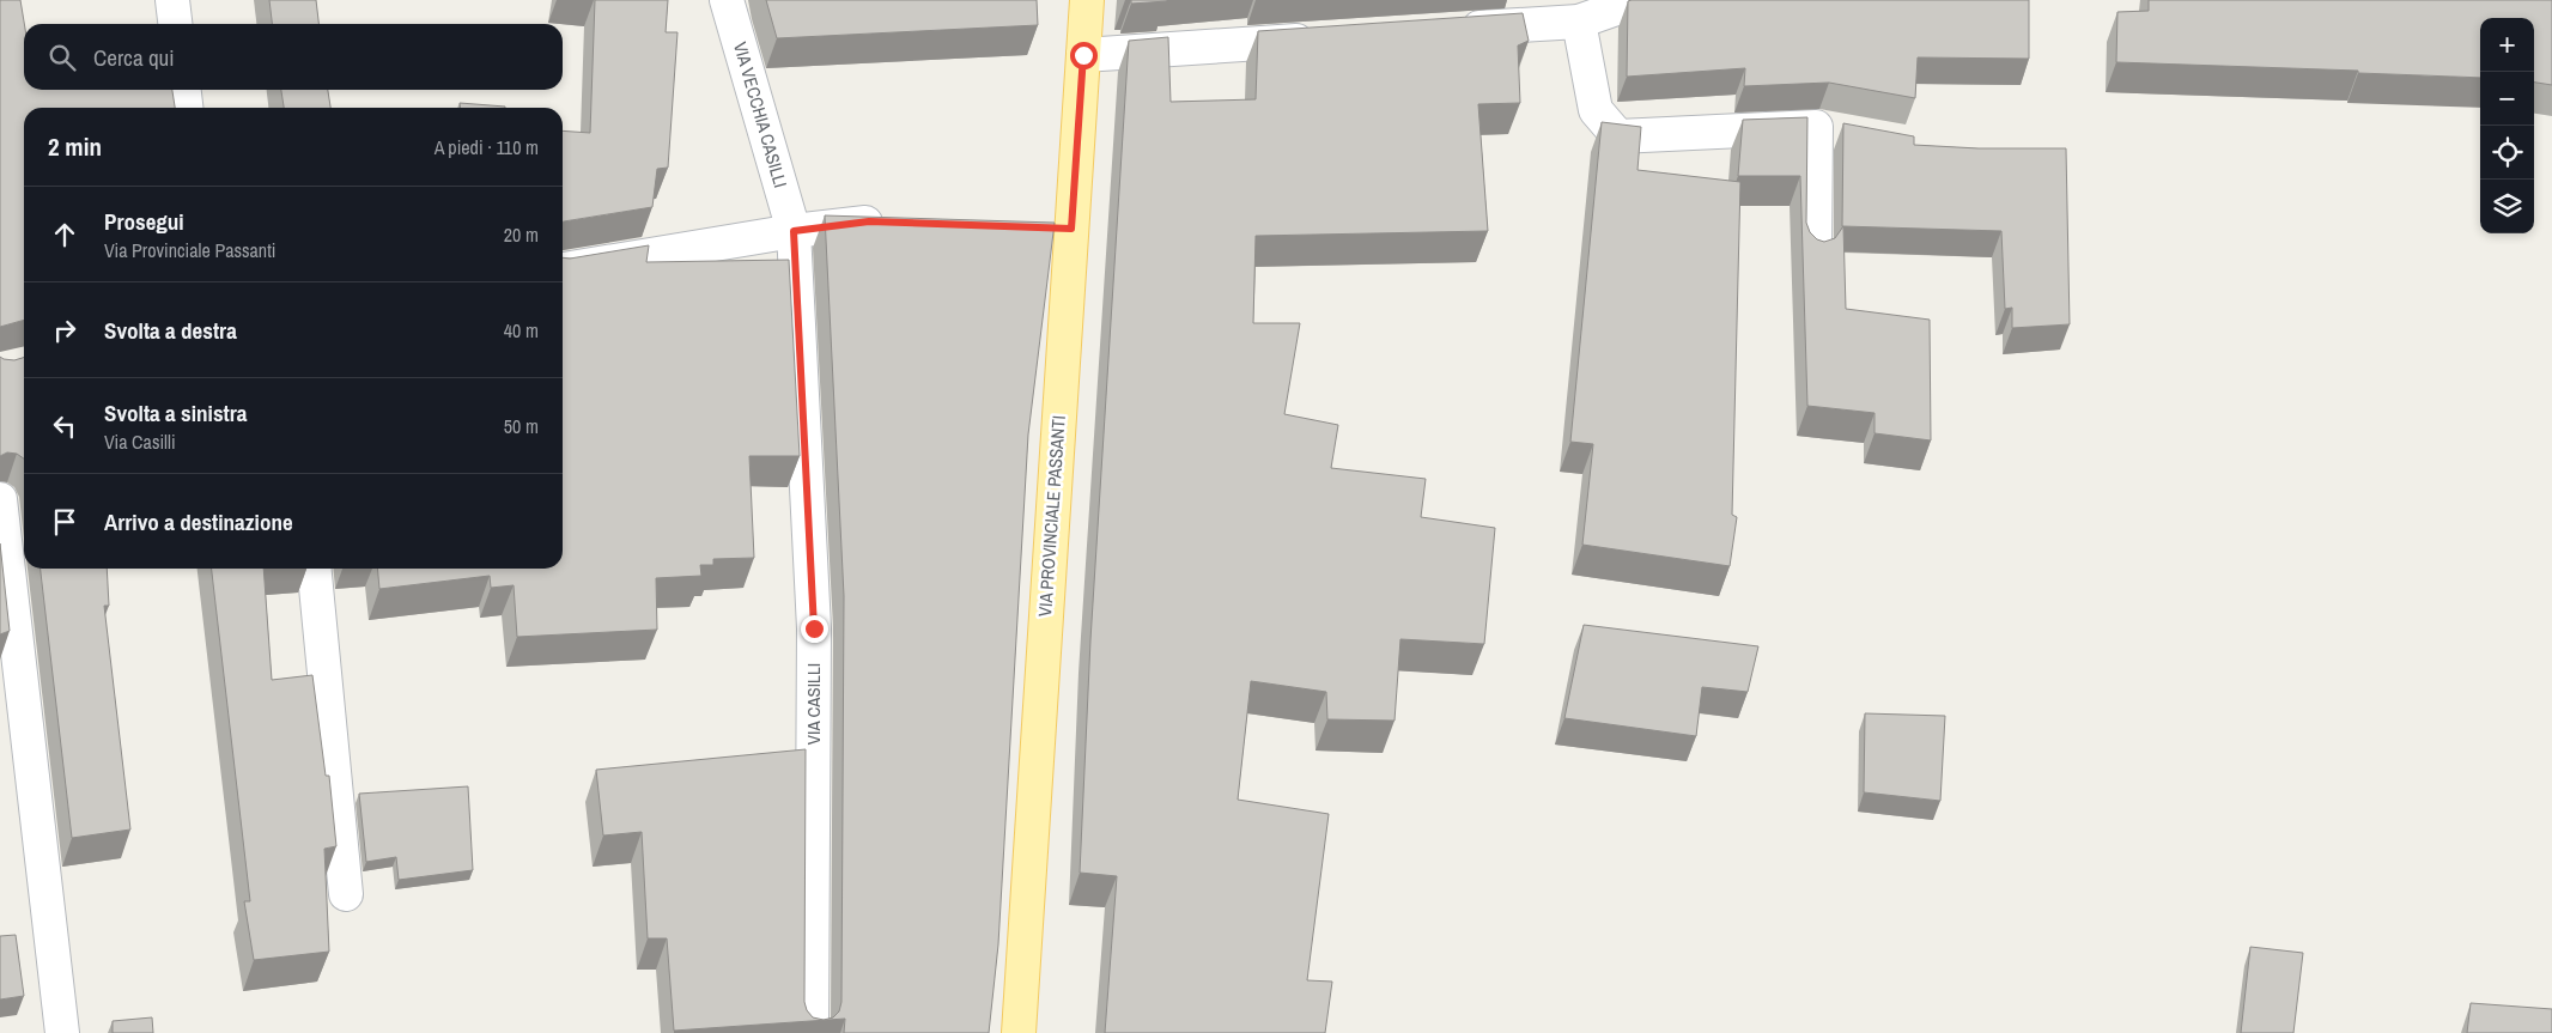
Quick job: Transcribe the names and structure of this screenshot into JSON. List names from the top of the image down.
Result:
{
  "streets": {
    "main road": ["VIA PROVINCIALE PASSANTI"],
    "street": ["VIA VECCHIA CASILLI", "VIA CASILLI"]
  },
  "crossings": [
    ["VIA VECCHIA CASILLI", "VIA CASILLI"]
  ],
  "page": {
    "map_buttons": ["+", "−"],
    "search": "Cerca qui",
    "heading": ["2 min", "A piedi · 110 m"],
    "list": [
      ["Prosegui", "Via Provinciale Passanti", "20 m"],
      ["Svolta a destra", "40 m"],
      ["Svolta a sinistra", "Via Casilli", "50 m"],
      "Arrivo a destinazione"
    ]
  }
}
